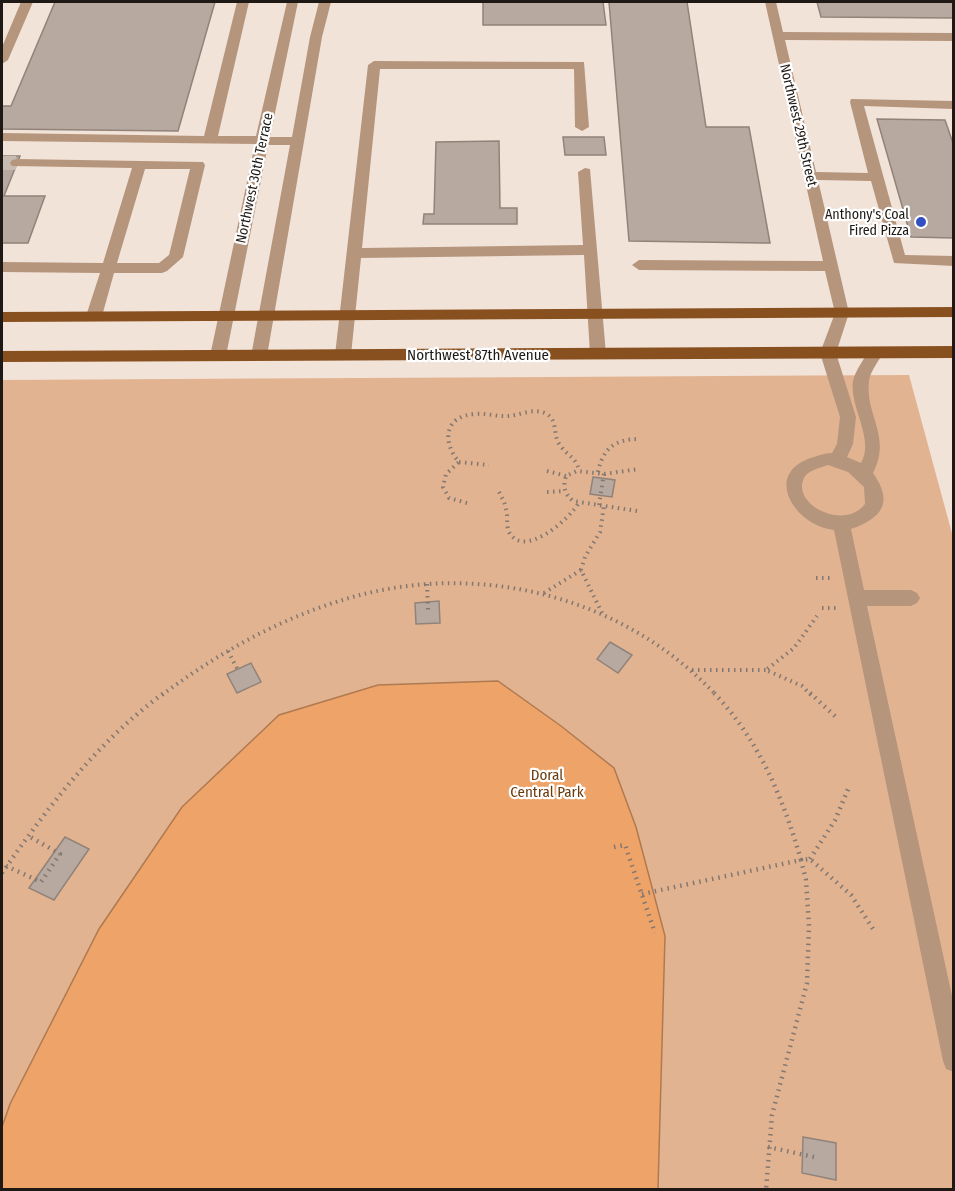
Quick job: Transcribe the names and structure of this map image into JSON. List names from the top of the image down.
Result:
{
  "streets": {
    "main road": ["Northwest 87th Avenue"],
    "street": ["Northwest 29th Street", "Northwest 30th Terrace"]
  },
  "crossings": [
    ["Northwest 30th Terrace", "Northwest 87th Avenue"]
  ],
  "parks": ["Doral Central Park"],
  "places": ["Anthony's Coal Fired Pizza"]
}
